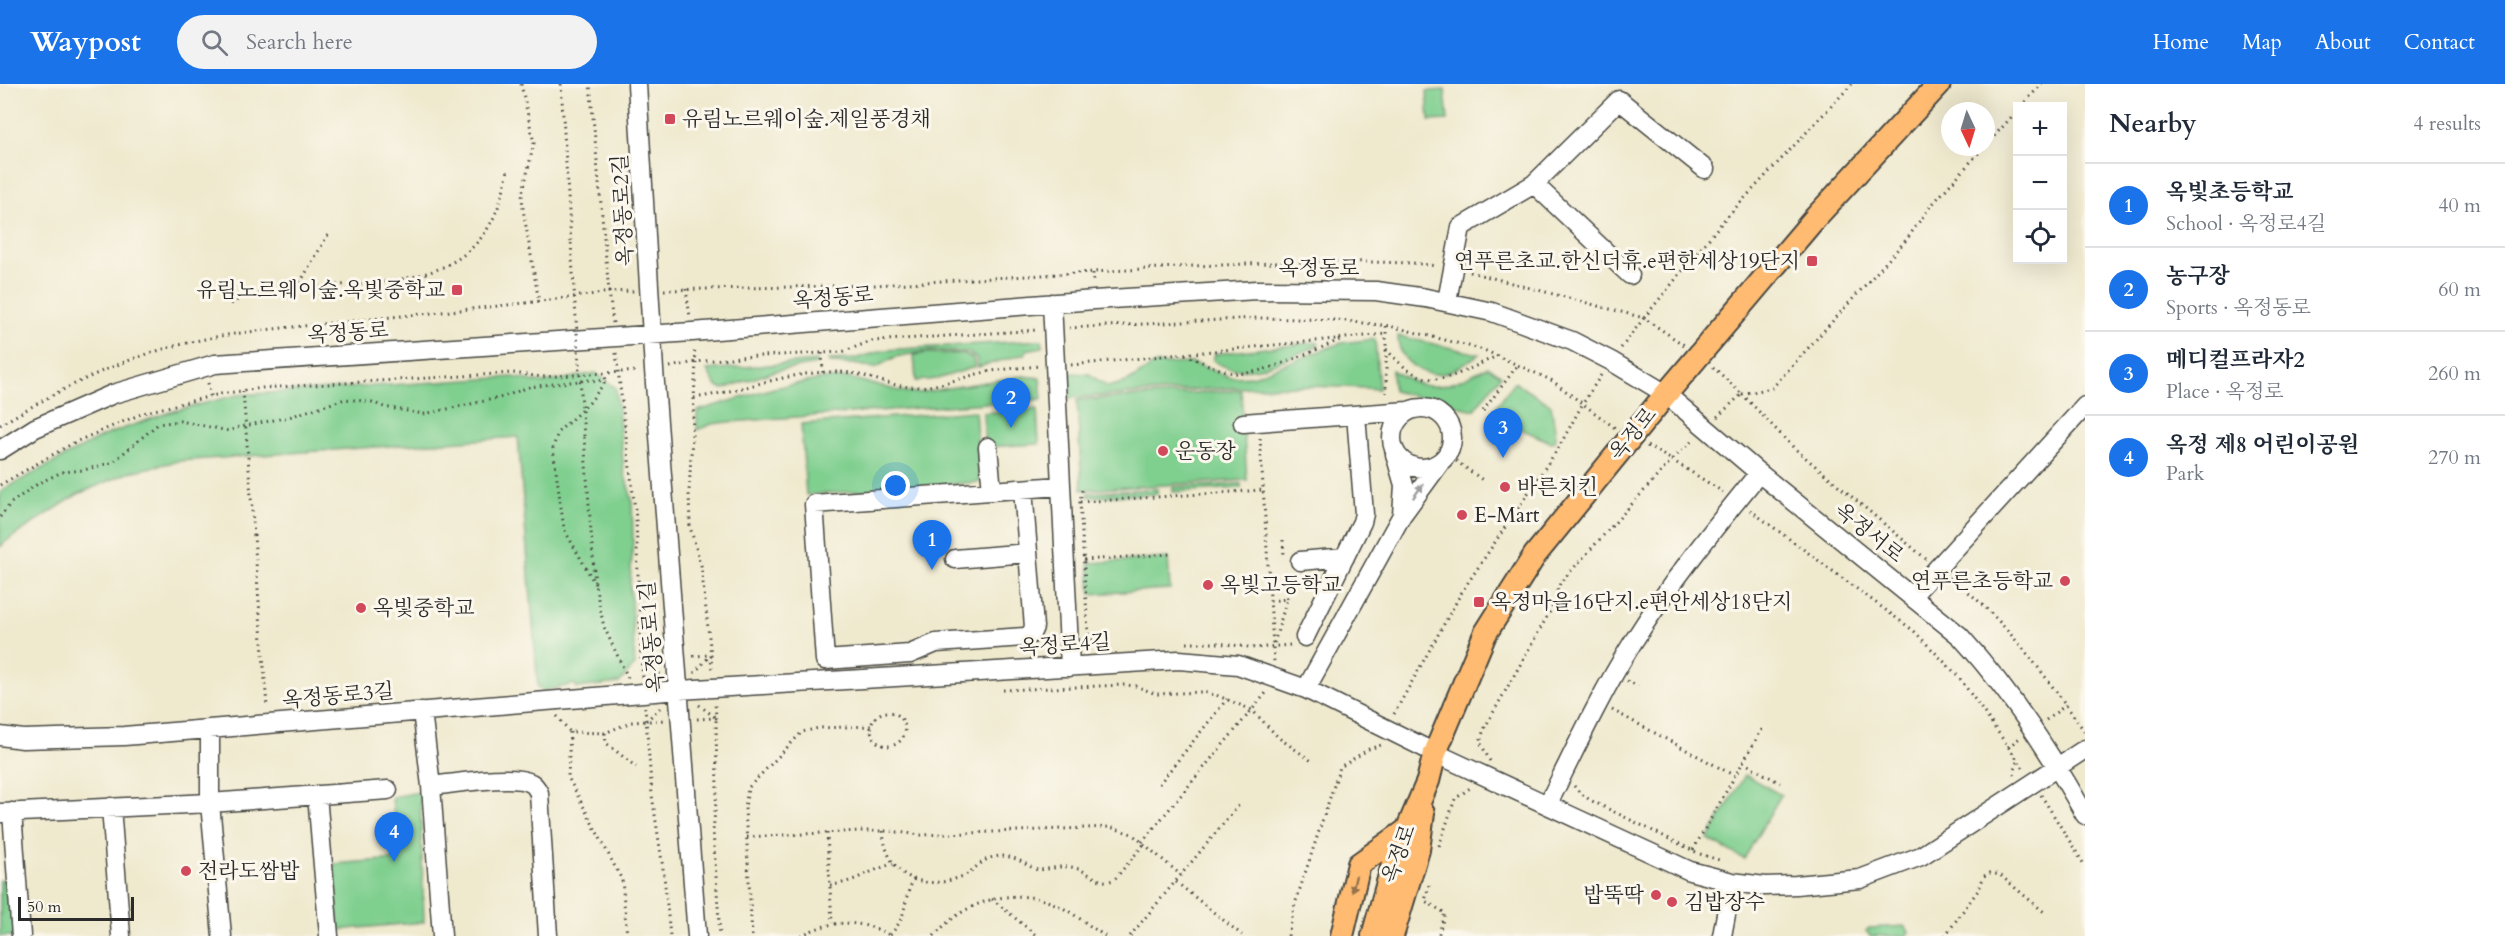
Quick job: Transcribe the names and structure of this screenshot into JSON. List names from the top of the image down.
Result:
{
  "streets": {
    "main road": ["옥정로"],
    "street": [
      "옥정동로2길",
      "옥정동로",
      "옥정서로",
      "옥정동로1길",
      "옥정로4길",
      "옥정동로3길"
    ]
  },
  "crossings": [
    ["옥정동로2길", "옥정동로"],
    ["옥정동로2길", "옥정동로1길"],
    ["옥정동로", "옥정로"],
    ["옥정동로", "옥정서로"],
    ["옥정동로", "옥정동로1길"],
    ["옥정로", "옥정서로"],
    ["옥정로", "옥정로4길"],
    ["옥정서로", "옥정로4길"],
    ["옥정동로1길", "옥정로4길"],
    ["옥정동로1길", "옥정동로3길"],
    ["옥정로4길", "옥정동로3길"]
  ],
  "places": {
    "transit": [
      "유림노르웨이숲.제일풍경채",
      "연푸른초교.한신더휴.e편한세상19단지",
      "유림노르웨이숲.옥빛중학교",
      "옥정마을16단지.e편안세상18단지"
    ],
    "other": [
      "운동장",
      "바른치킨",
      "E-Mart",
      "연푸른초등학교",
      "옥빛고등학교",
      "옥빛중학교",
      "전라도쌈밥",
      "밥뚝딱",
      "김밥장수"
    ]
  },
  "scale_bar": "50 m",
  "north": "bottom",
  "page": {
    "header": "Waypost",
    "search": "Search here",
    "nav": [
      "Home",
      "Map",
      "About",
      "Contact"
    ],
    "heading": ["Nearby", "4 results"],
    "map_buttons": ["+", "−"],
    "list": [
      {
        "mark": "1",
        "name": "옥빛초등학교",
        "note": "School · 옥정로4길",
        "value": "40 m"
      },
      {
        "mark": "2",
        "name": "농구장",
        "note": "Sports · 옥정동로",
        "value": "60 m"
      },
      {
        "mark": "3",
        "name": "메디컬프라자2",
        "note": "Place · 옥정로",
        "value": "260 m"
      },
      {
        "mark": "4",
        "name": "옥정 제8 어린이공원",
        "note": "Park",
        "value": "270 m"
      }
    ],
    "pins": [
      "2",
      "3",
      "1",
      "4"
    ],
    "scale": "50 m"
  }
}
